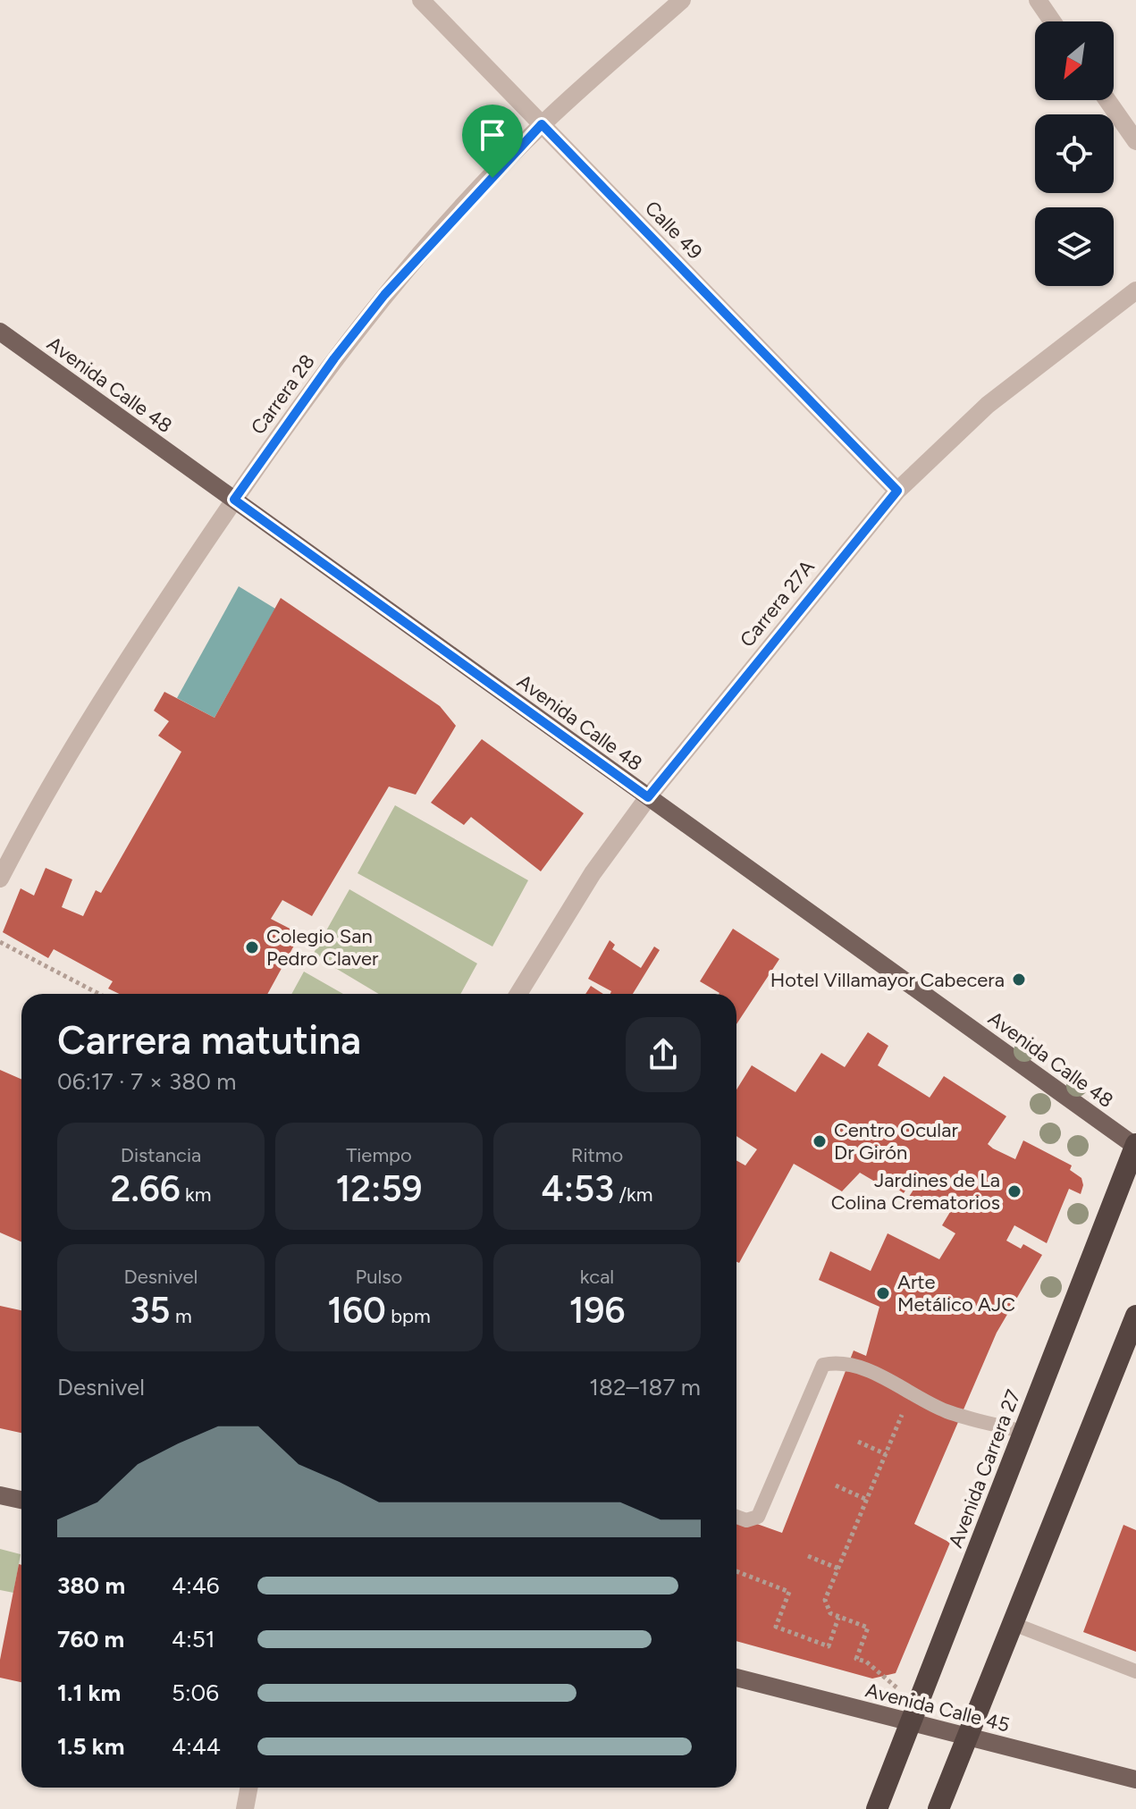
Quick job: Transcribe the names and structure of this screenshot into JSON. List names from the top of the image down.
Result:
{
  "streets": {
    "highway": ["Avenida Carrera 27"],
    "main road": ["Avenida Calle 48", "Avenida Calle 45"],
    "street": ["Calle 49", "Carrera 28", "Carrera 27A"]
  },
  "crossings": [
    ["Calle 49", "Carrera 28"],
    ["Calle 49", "Carrera 27A"],
    ["Avenida Calle 48", "Carrera 28"],
    ["Avenida Calle 48", "Carrera 27A"],
    ["Avenida Calle 48", "Avenida Carrera 27"],
    ["Avenida Carrera 27", "Avenida Calle 45"]
  ],
  "places": [
    "Colegio San Pedro Claver",
    "Hotel Villamayor Cabecera",
    "Centro Ocular Dr Girón",
    "Jardines de La Colina Crematorios",
    "Arte Metálico AJC"
  ],
  "north": "bottom left",
  "page": {
    "heading": ["Carrera matutina", "06:17 · 7 × 380 m"],
    "stats": [
      ["Distancia", "2.66 km"],
      ["Tiempo", "12:59"],
      ["Ritmo", "4:53 /km"],
      ["Desnivel", "35 m"],
      ["Pulso", "160 bpm"],
      ["kcal", "196"]
    ],
    "chart": ["Desnivel", "182–187 m"],
    "list": [
      {
        "name": "380 m",
        "note": "4:46"
      },
      {
        "name": "760 m",
        "note": "4:51"
      },
      {
        "name": "1.1 km",
        "note": "5:06"
      },
      {
        "name": "1.5 km",
        "note": "4:44"
      }
    ]
  }
}
